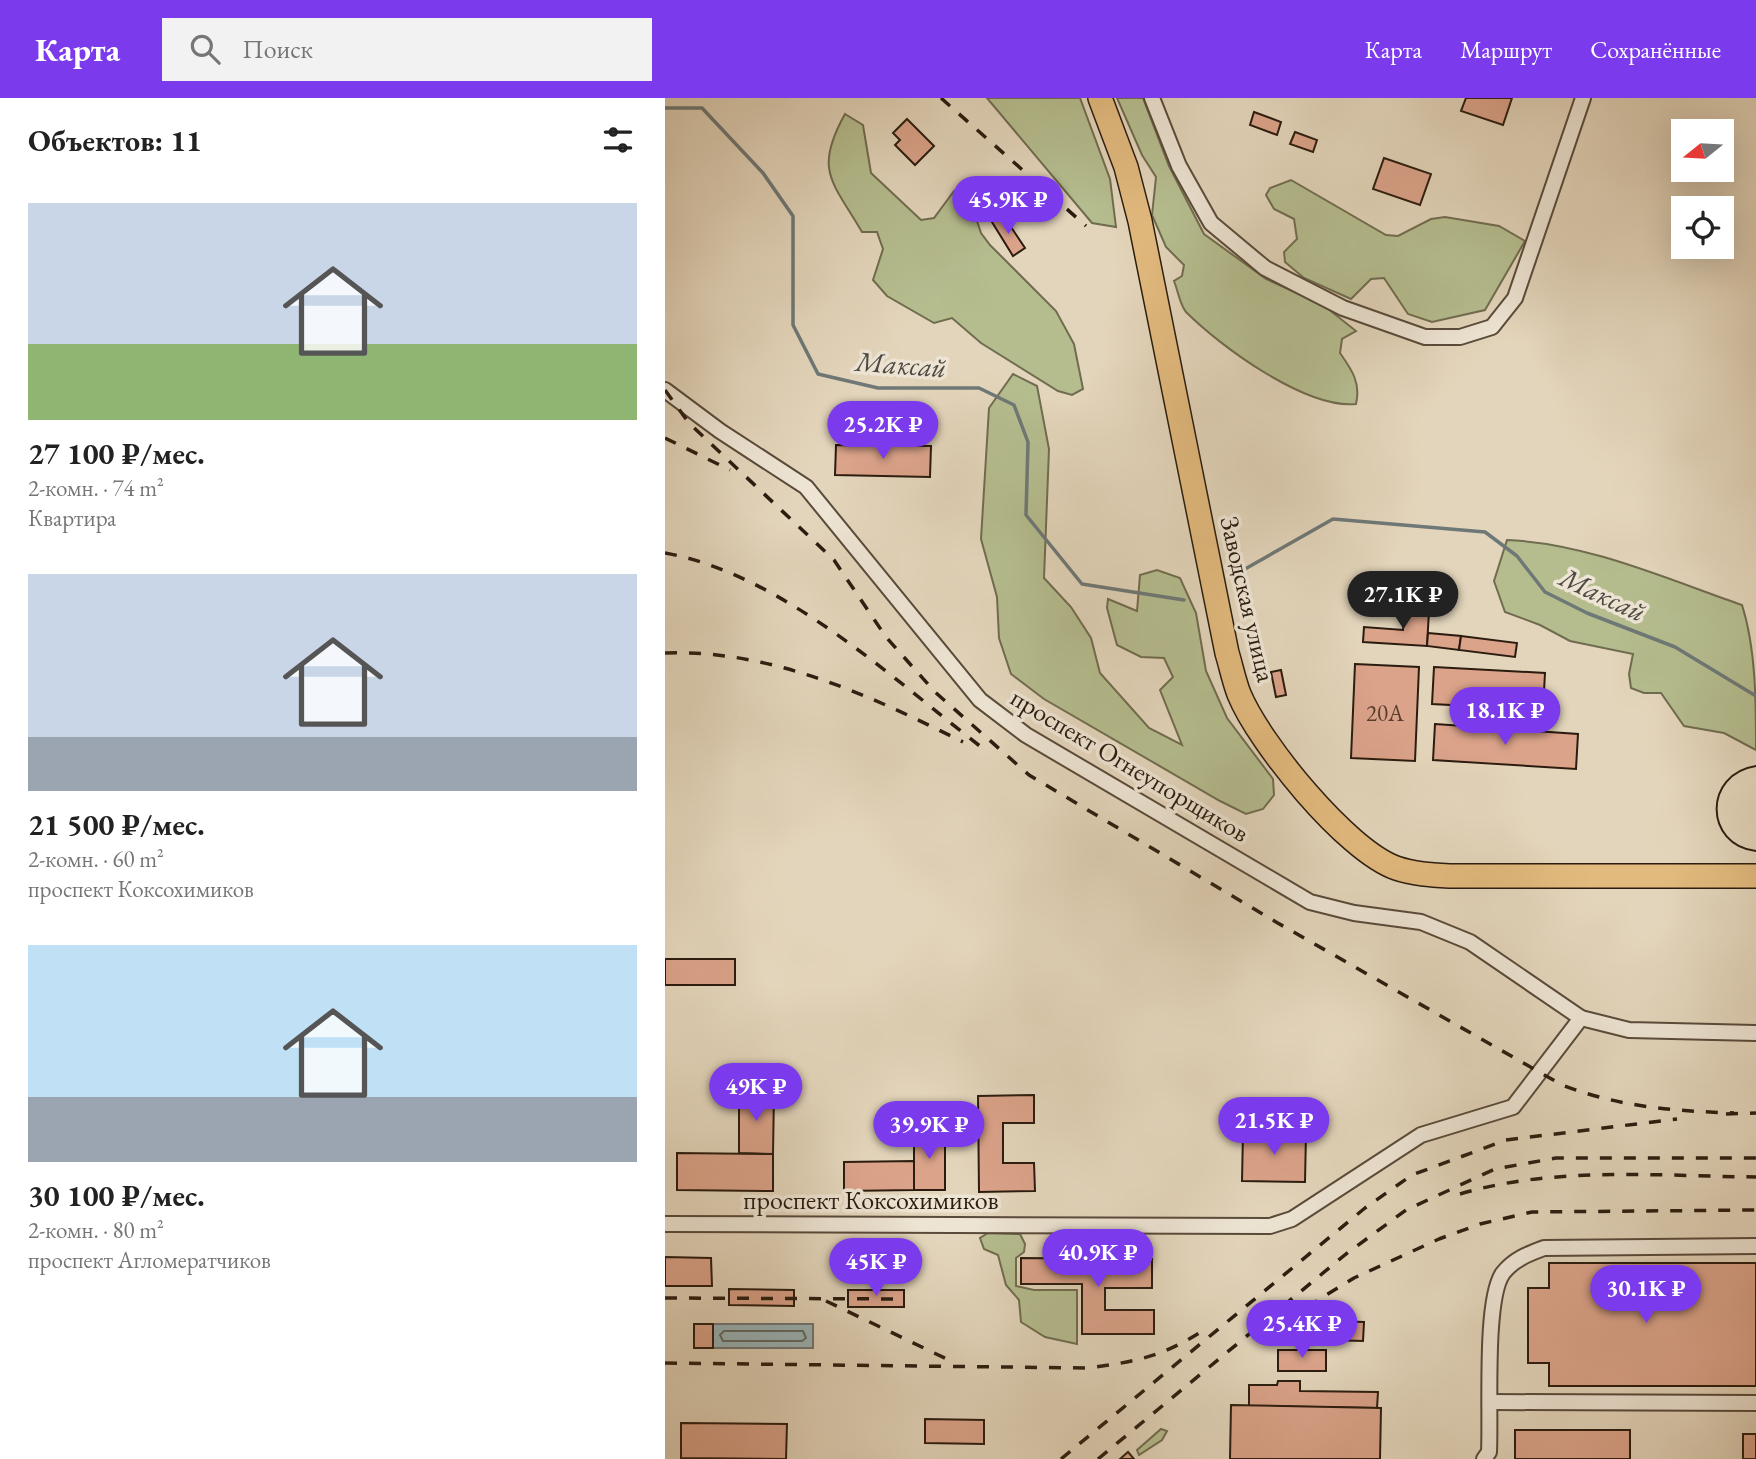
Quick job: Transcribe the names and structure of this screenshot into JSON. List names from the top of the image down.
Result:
{
  "streets": {
    "main road": ["Заводская улица"],
    "street": ["проспект Огнеупорщиков", "проспект Коксохимиков"]
  },
  "crossings": [
    ["проспект Огнеупорщиков", "проспект Коксохимиков"]
  ],
  "water": ["Максай"],
  "house_numbers": ["20А"],
  "north": "left",
  "page": {
    "header": "Карта",
    "search": "Поиск",
    "nav": ["Карта", "Маршрут", "Сохранённые"],
    "heading": "Объектов: 11",
    "price": [
      "45.9K ₽",
      "25.2K ₽",
      "27.1K ₽",
      "18.1K ₽",
      "49K ₽",
      "21.5K ₽",
      "39.9K ₽",
      "40.9K ₽",
      "45K ₽",
      "30.1K ₽",
      "25.4K ₽"
    ],
    "list": [
      {
        "name": "27 100 ₽/мес.",
        "note": "2-комн. · 74 m² · Квартира"
      },
      {
        "name": "21 500 ₽/мес.",
        "note": "2-комн. · 60 m² · проспект Коксохимиков"
      },
      {
        "name": "30 100 ₽/мес.",
        "note": "2-комн. · 80 m² · проспект Агломератчиков"
      }
    ]
  }
}
